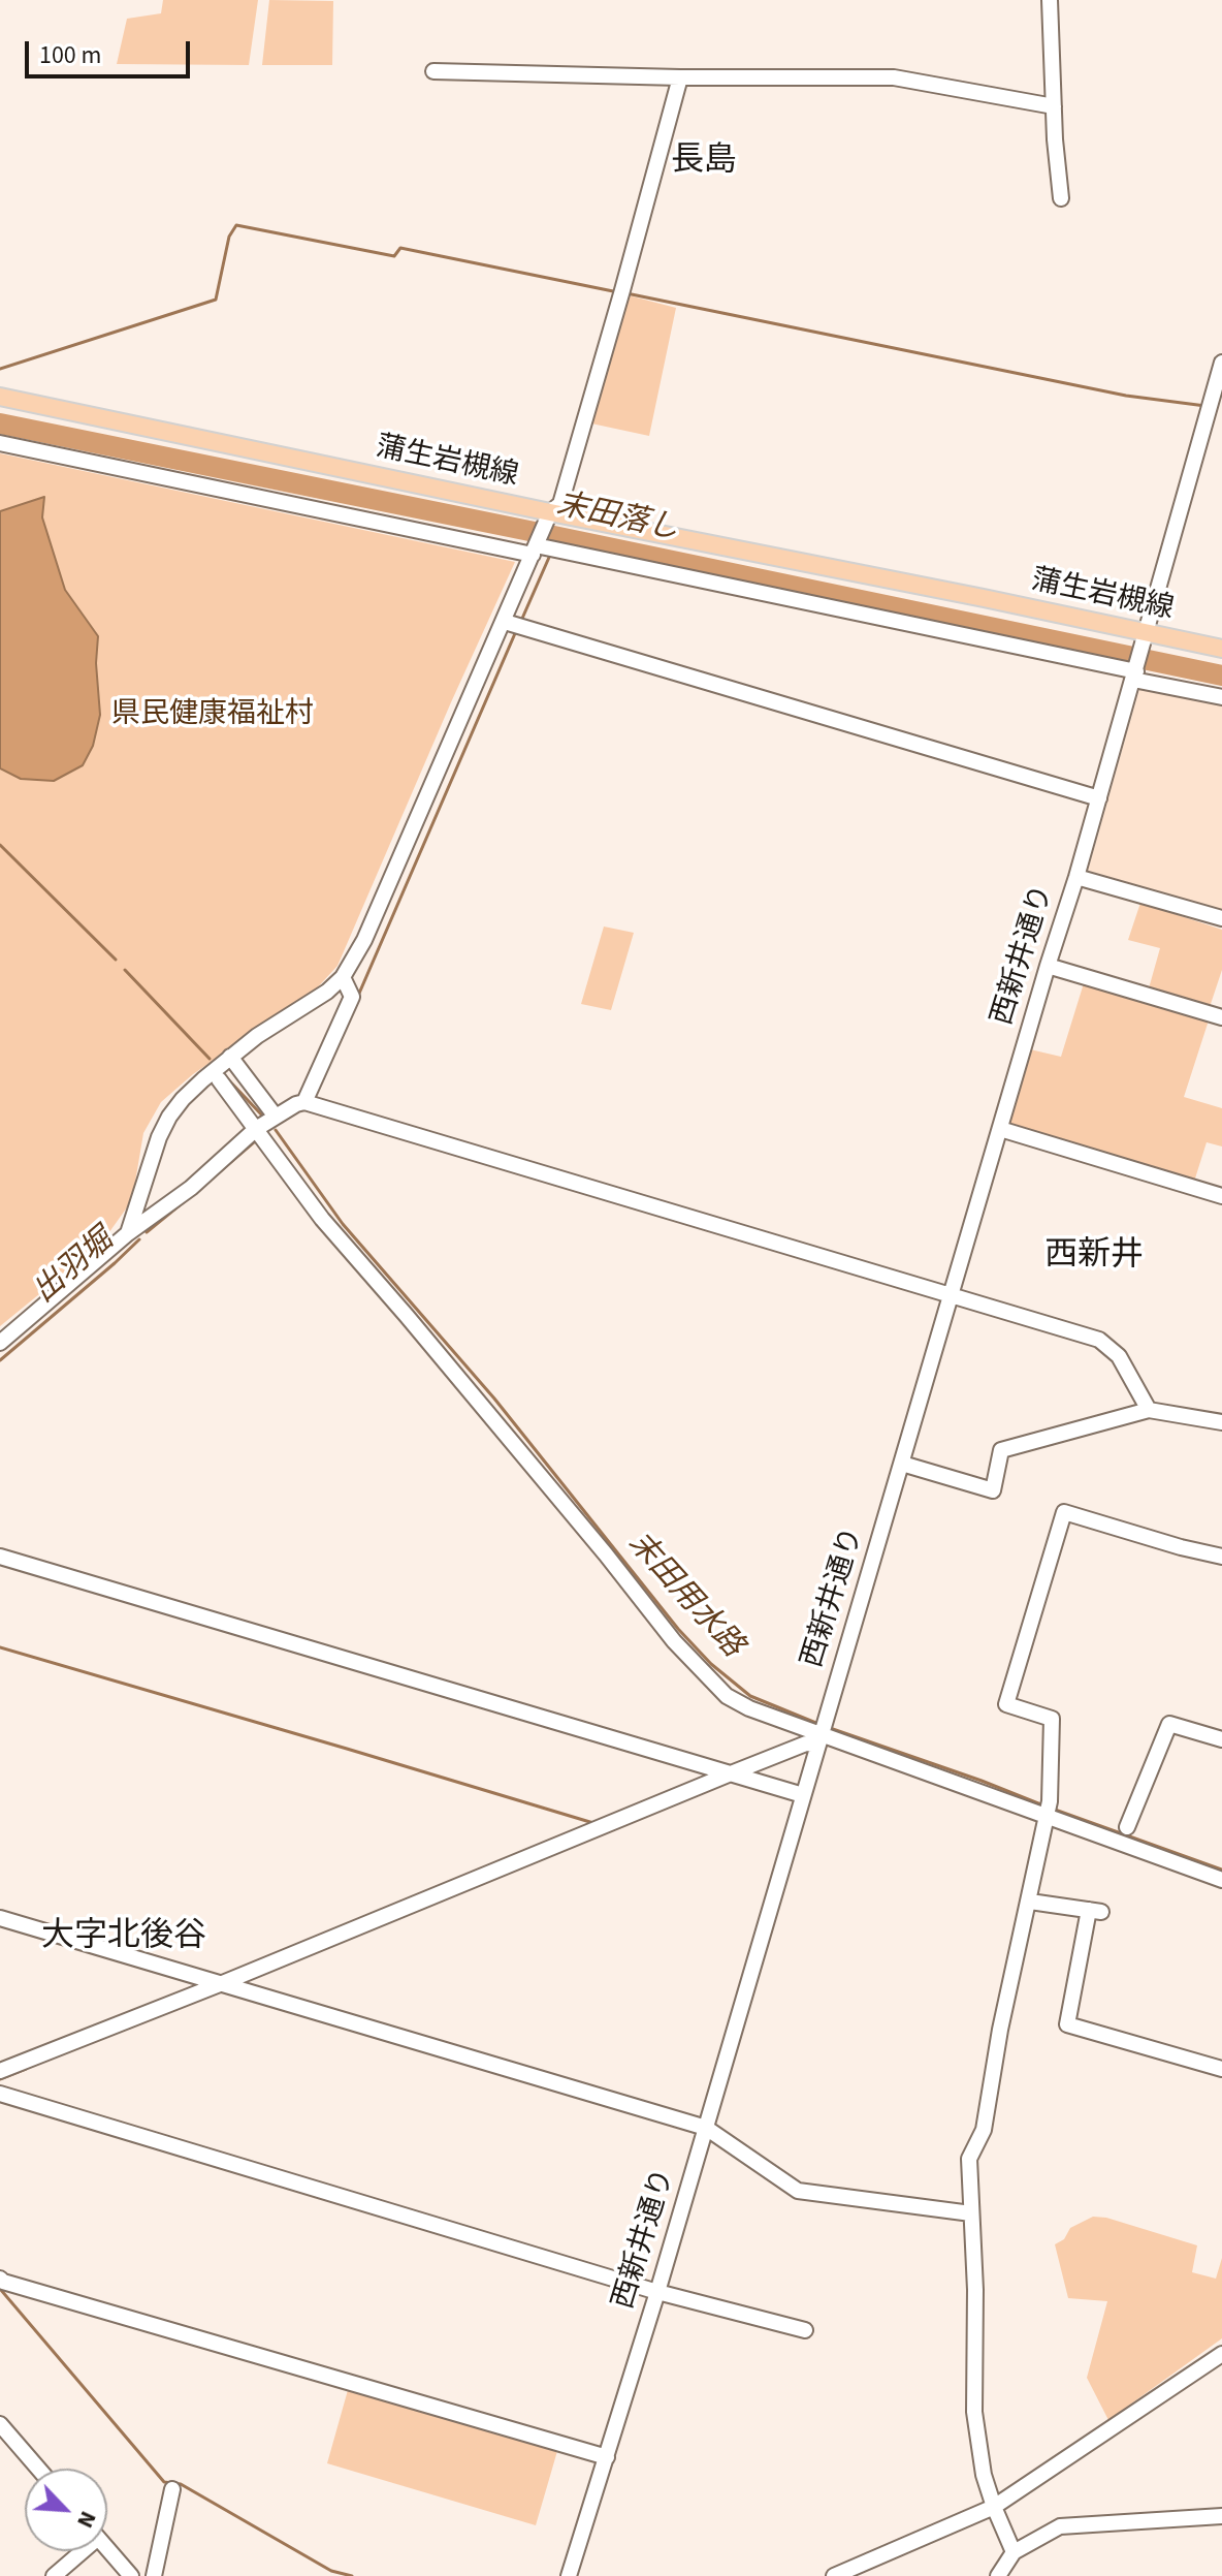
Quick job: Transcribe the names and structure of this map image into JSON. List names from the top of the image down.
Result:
{
  "streets": {
    "main road": ["蒲生岩槻線"],
    "street": ["西新井通り"]
  },
  "crossings": [
    ["蒲生岩槻線", "西新井通り"]
  ],
  "districts": ["長島", "西新井", "大字北後谷"],
  "water": ["末田落し", "出羽堀", "末田用水路"],
  "parks": ["県民健康福祉村"],
  "scale_bar": "100 m",
  "north": "bottom right"
}
